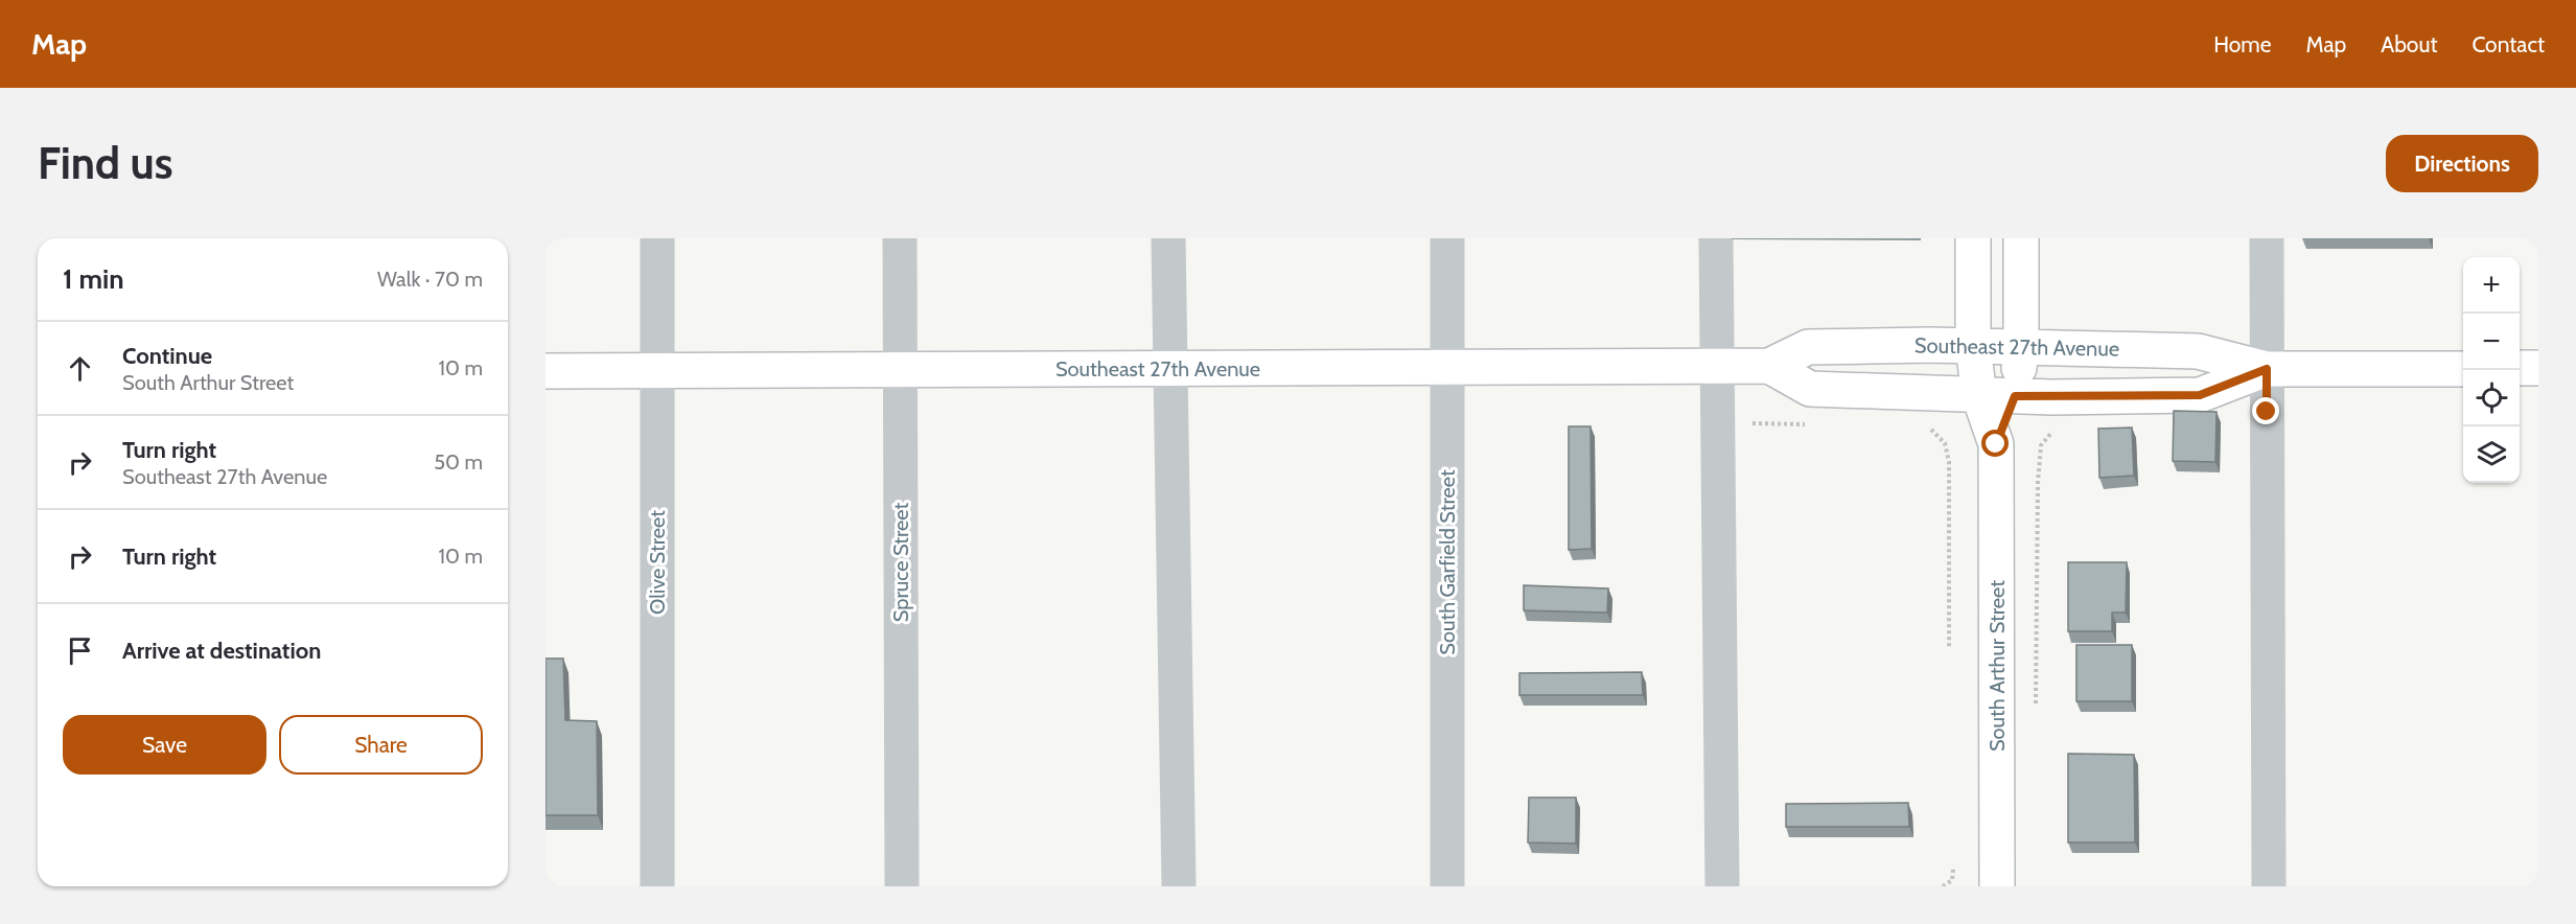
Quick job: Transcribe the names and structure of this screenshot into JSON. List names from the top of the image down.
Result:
{
  "streets": {
    "main road": ["Southeast 27th Avenue", "South Arthur Street"],
    "street": ["Olive Street", "Spruce Street", "South Garfield Street"]
  },
  "crossings": [
    ["Southeast 27th Avenue", "Olive Street"],
    ["Southeast 27th Avenue", "Spruce Street"],
    ["Southeast 27th Avenue", "South Garfield Street"],
    ["Southeast 27th Avenue", "South Arthur Street"]
  ],
  "page": {
    "header": "Map",
    "nav": [
      "Home",
      "Map",
      "About",
      "Contact"
    ],
    "buttons": [
      "Directions",
      ["Save", "Share"]
    ],
    "title": "Find us",
    "heading": ["1 min", "Walk · 70 m"],
    "map_buttons": ["+", "−"],
    "list": [
      ["Continue", "South Arthur Street", "10 m"],
      ["Turn right", "Southeast 27th Avenue", "50 m"],
      ["Turn right", "10 m"],
      "Arrive at destination"
    ]
  }
}
